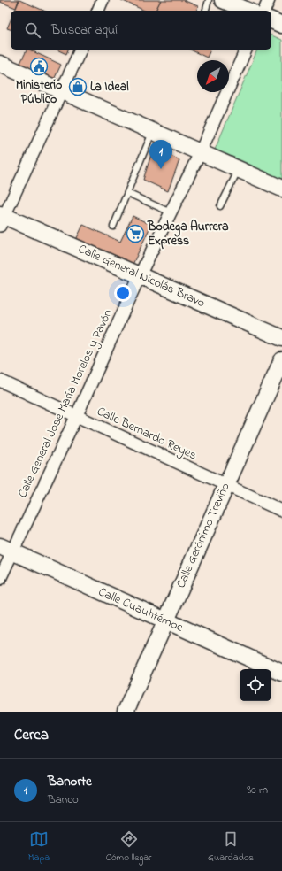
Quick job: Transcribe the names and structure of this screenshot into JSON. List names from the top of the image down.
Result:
{
  "streets": {
    "street": [
      "Calle General Nicolás Bravo",
      "Calle General Jose María Morelos y Pavón",
      "Calle Bernardo Reyes",
      "Calle Gerónimo Treviño",
      "Calle Cuauhtémoc"
    ]
  },
  "crossings": [
    ["Calle General Nicolás Bravo", "Calle General Jose María Morelos y Pavón"],
    ["Calle General Jose María Morelos y Pavón", "Calle Bernardo Reyes"],
    ["Calle General Jose María Morelos y Pavón", "Calle Cuauhtémoc"],
    ["Calle Bernardo Reyes", "Calle Gerónimo Treviño"],
    ["Calle Gerónimo Treviño", "Calle Cuauhtémoc"]
  ],
  "places": {
    "public building": ["Ministerio Público"],
    "shop": ["La Ideal"],
    "supermarket": ["Bodega Aurrera Express"]
  },
  "north": "bottom left",
  "page": {
    "search": "Buscar aquí",
    "pins": "1",
    "heading": "Cerca",
    "list": [
      {
        "mark": "1",
        "name": "Banorte",
        "note": "Banco",
        "value": "80 m"
      }
    ],
    "nav": ["Mapa", "Cómo llegar", "Guardados"]
  }
}
